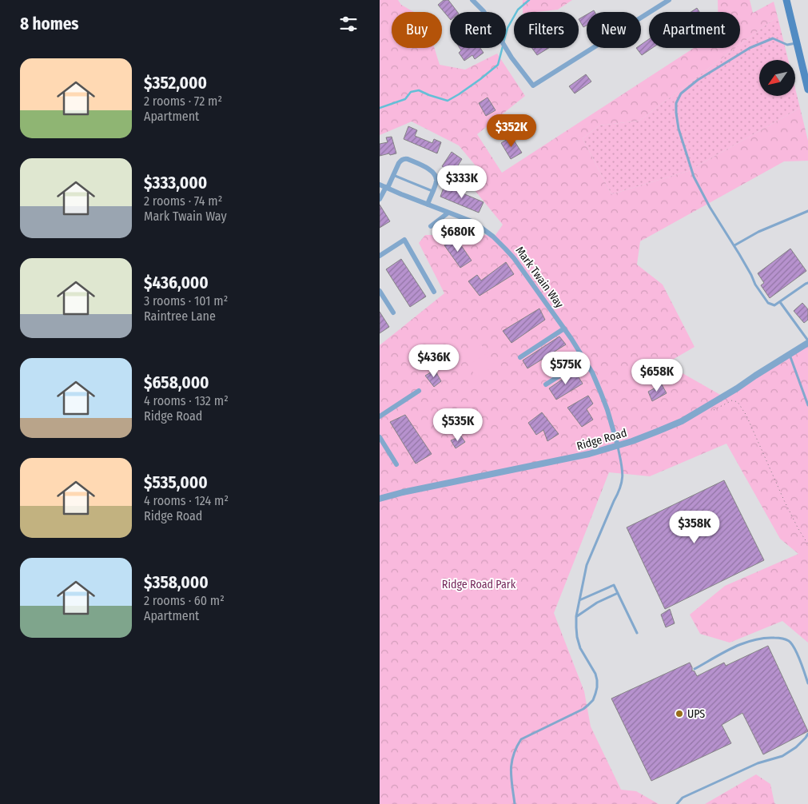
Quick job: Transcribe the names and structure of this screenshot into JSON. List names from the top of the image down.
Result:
{
  "streets": {
    "street": ["Mark Twain Way", "Ridge Road"]
  },
  "crossings": [
    ["Mark Twain Way", "Ridge Road"]
  ],
  "parks": ["Ridge Road Park"],
  "places": ["UPS"],
  "north": "bottom left",
  "page": {
    "heading": "8 homes",
    "chip": [
      "Buy",
      "Rent",
      "Filters",
      "New",
      "Apartment"
    ],
    "list": [
      {
        "name": "$352,000",
        "note": "2 rooms · 72 m² · Apartment"
      },
      {
        "name": "$333,000",
        "note": "2 rooms · 74 m² · Mark Twain Way"
      },
      {
        "name": "$436,000",
        "note": "3 rooms · 101 m² · Raintree Lane"
      },
      {
        "name": "$658,000",
        "note": "4 rooms · 132 m² · Ridge Road"
      },
      {
        "name": "$535,000",
        "note": "4 rooms · 124 m² · Ridge Road"
      },
      {
        "name": "$358,000",
        "note": "2 rooms · 60 m² · Apartment"
      }
    ],
    "price": [
      "$352K",
      "$333K",
      "$680K",
      "$436K",
      "$575K",
      "$658K",
      "$535K",
      "$358K"
    ]
  }
}
